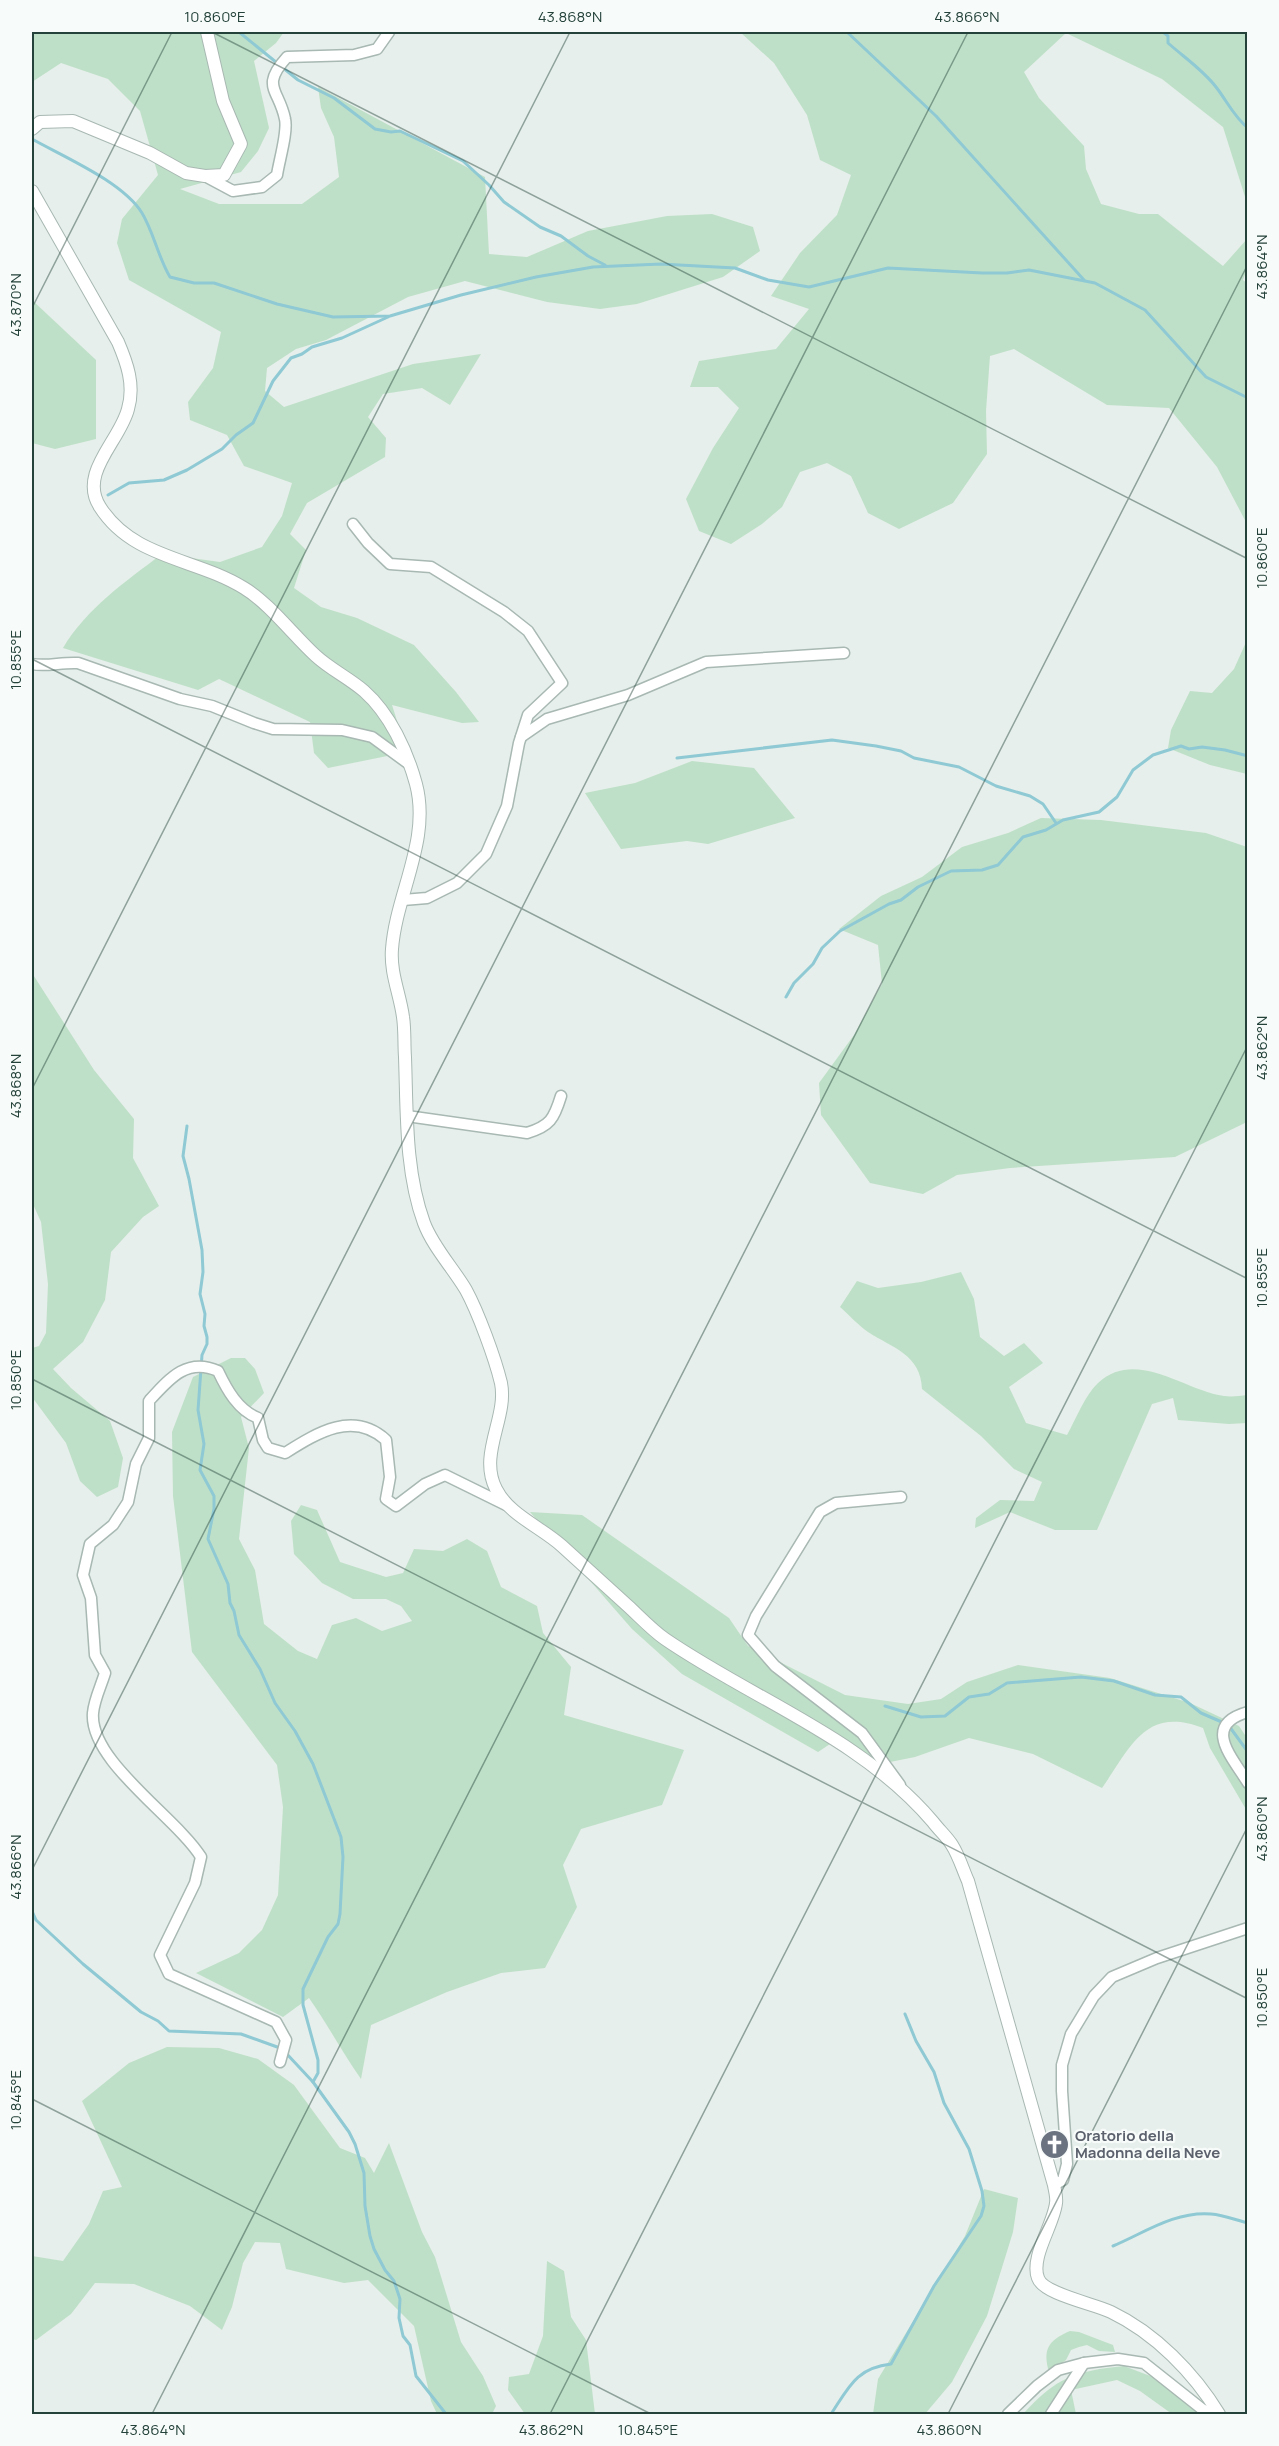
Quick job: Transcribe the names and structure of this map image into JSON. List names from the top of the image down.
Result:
{
  "places": {
    "church": ["Oratorio della Madonna della Neve"]
  },
  "coordinates": [
    "10.860°E",
    "43.868°N",
    "43.866°N",
    "43.864°N",
    "43.870°N",
    "10.855°E",
    "43.862°N",
    "10.850°E",
    "43.860°N",
    "10.845°E"
  ]
}
